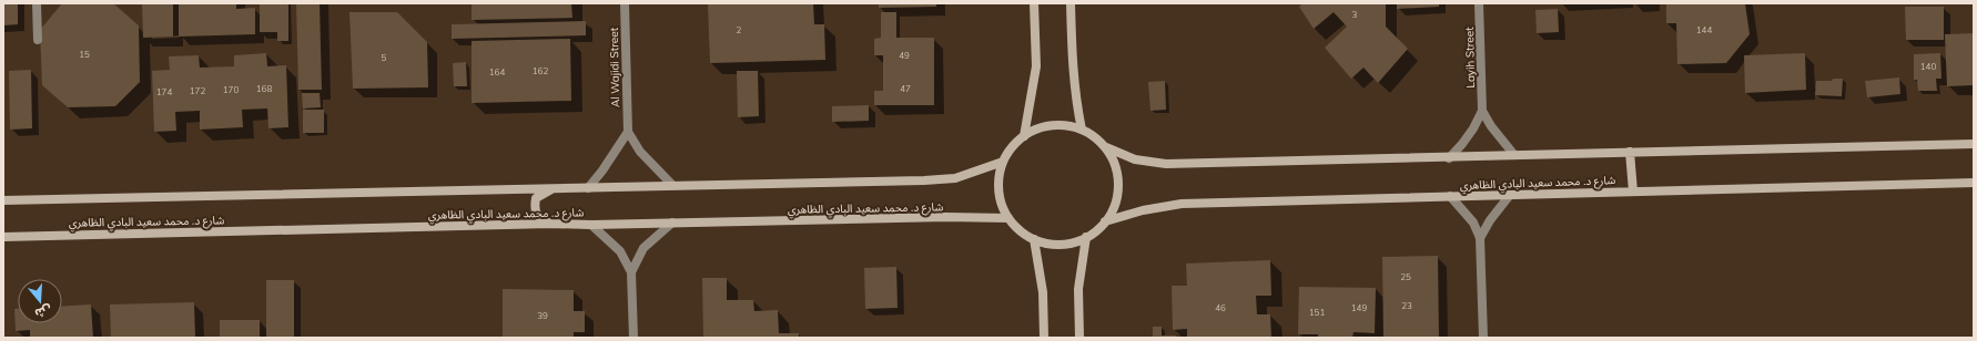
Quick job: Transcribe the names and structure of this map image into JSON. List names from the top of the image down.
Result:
{
  "streets": {
    "street": ["Layih Street", "Al Wajidi Street", "شارع د. محمد سعيد البادي الظاهري"]
  },
  "house_numbers": [
    "3",
    "2",
    "144",
    "15",
    "49",
    "5",
    "140",
    "162",
    "164",
    "168",
    "47",
    "170",
    "172",
    "174",
    "25",
    "23",
    "46",
    "149",
    "151",
    "39"
  ],
  "north": "bottom"
}
